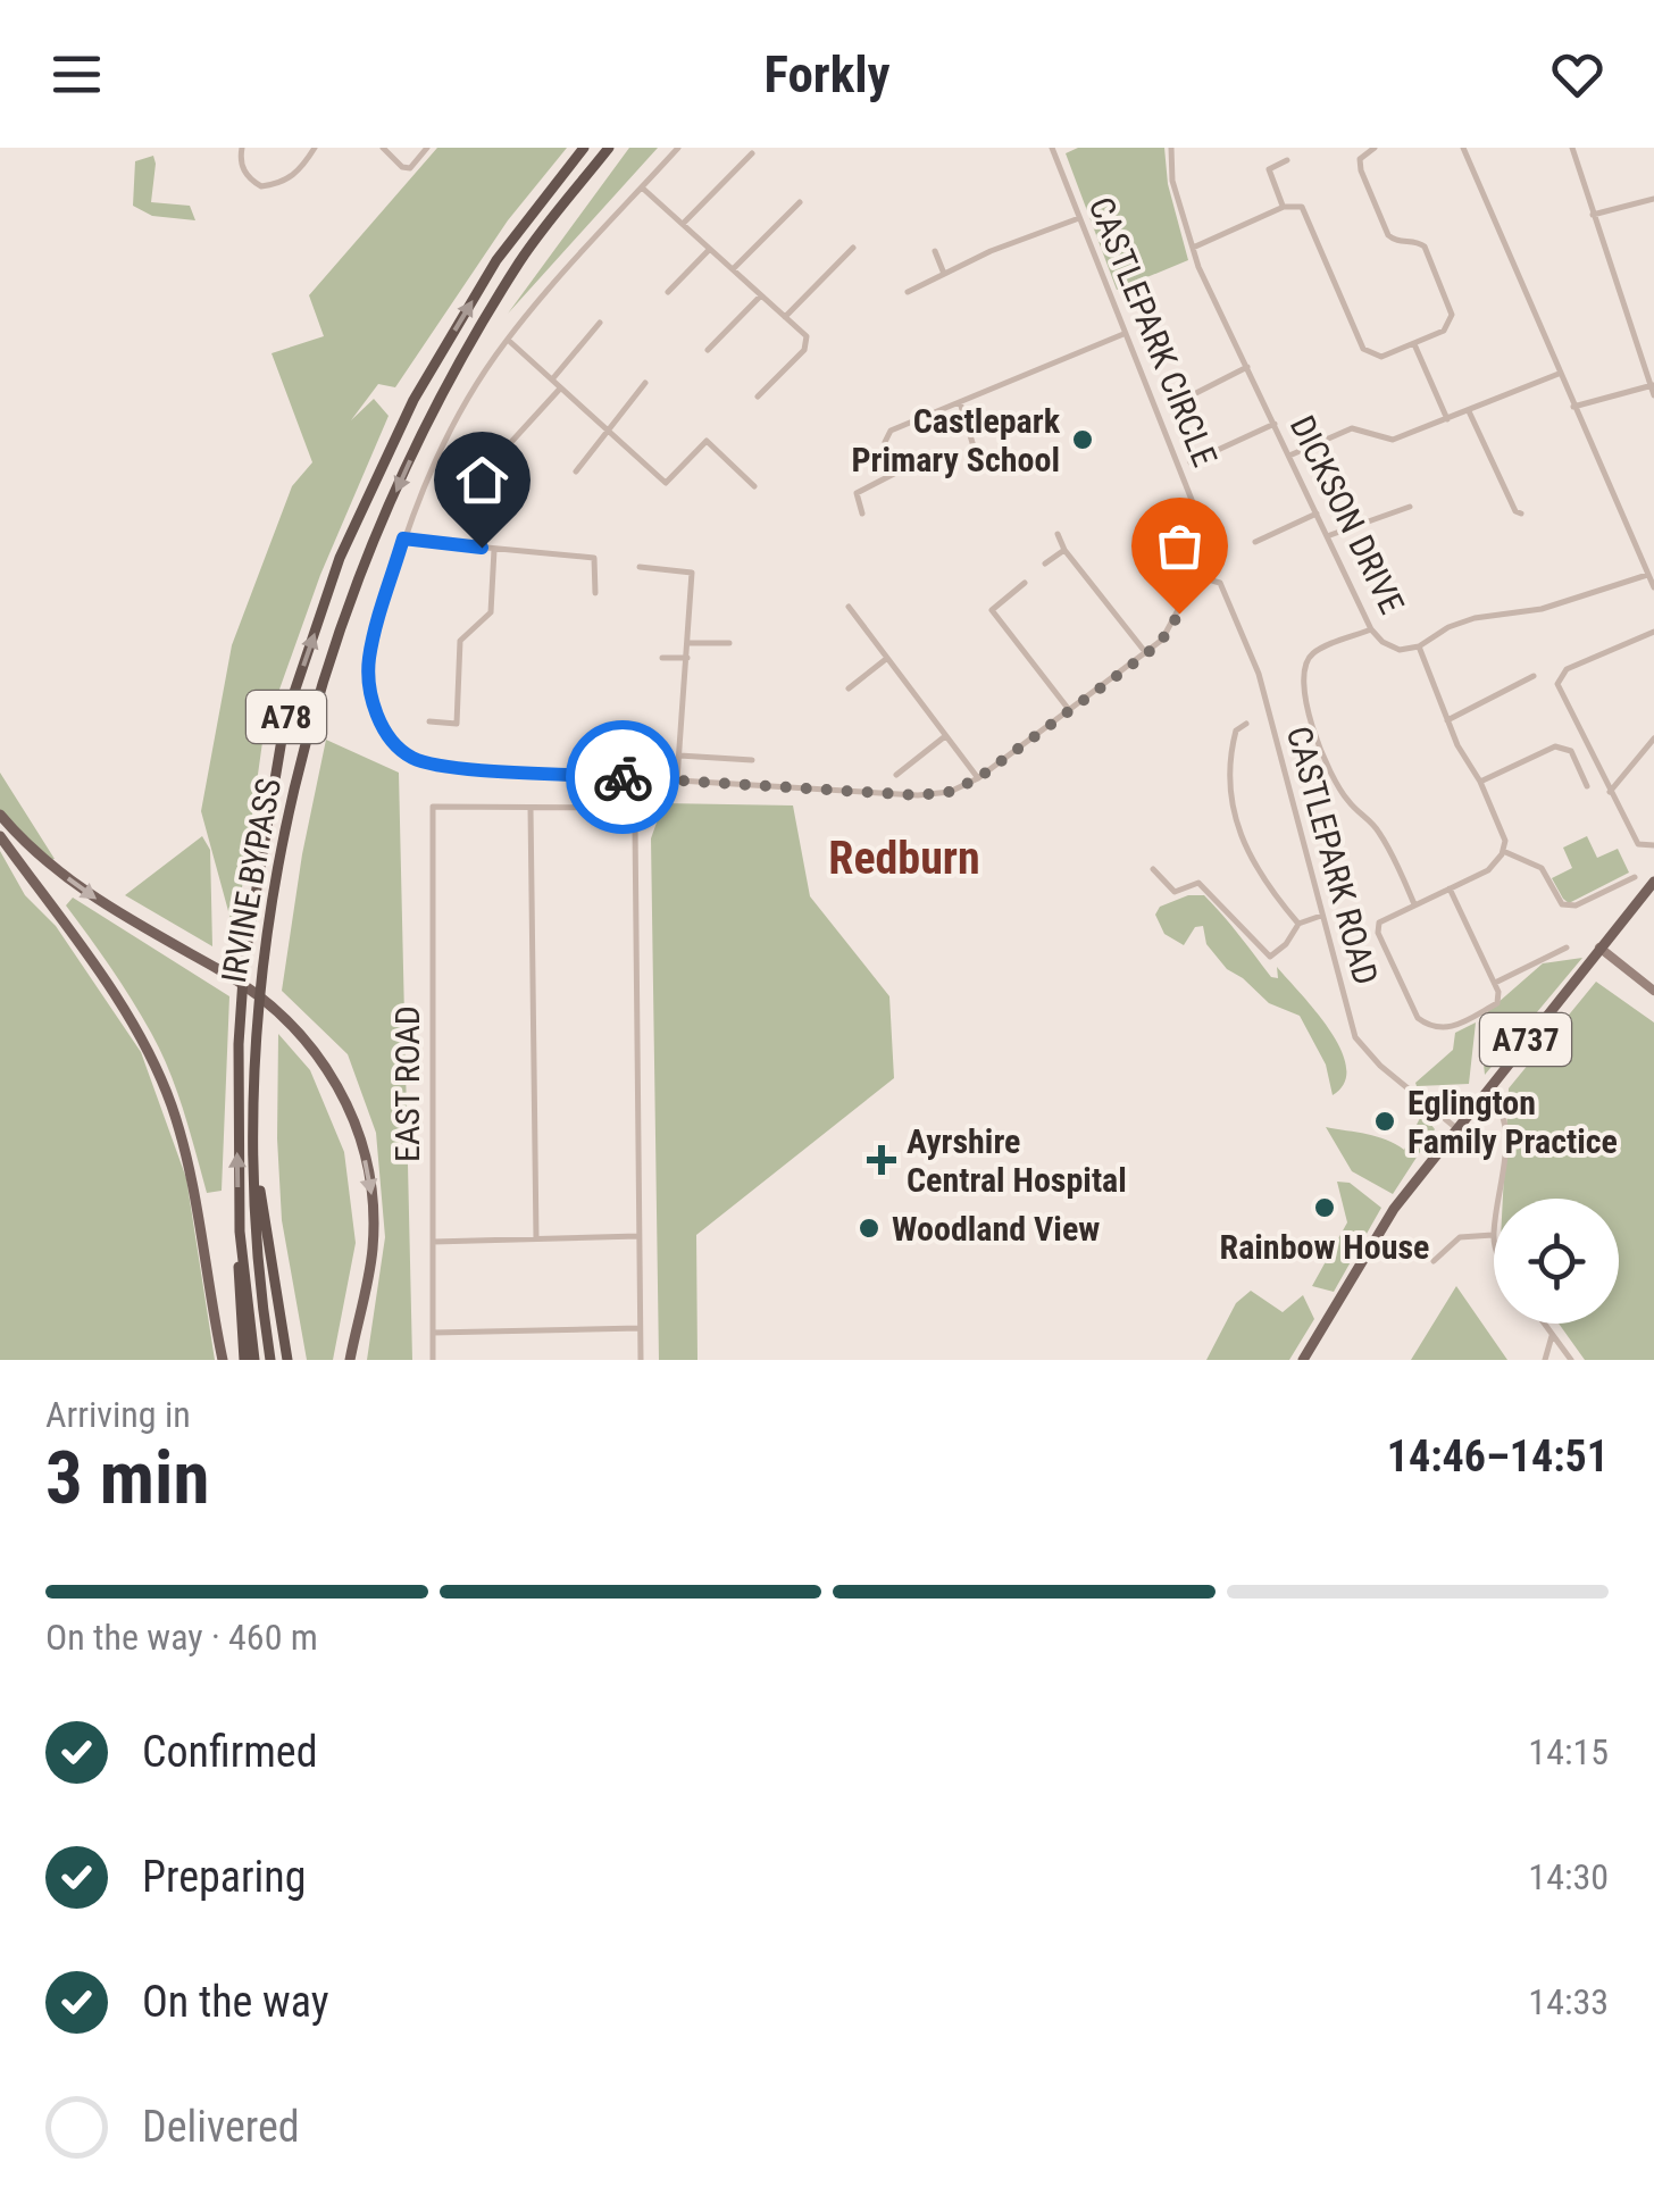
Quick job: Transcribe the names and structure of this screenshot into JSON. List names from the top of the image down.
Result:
{
  "streets": {
    "highway": ["A78", "IRVINE BYPASS"],
    "main road": ["A737"],
    "street": [
      "CASTLEPARK CIRCLE",
      "DICKSON DRIVE",
      "CASTLEPARK ROAD",
      "EAST ROAD"
    ]
  },
  "crossings": [
    ["CASTLEPARK CIRCLE", "CASTLEPARK ROAD"],
    ["CASTLEPARK ROAD", "A737"]
  ],
  "districts": ["Redburn"],
  "places": {
    "other": [
      "Castlepark Primary School",
      "Eglington Family Practice",
      "Rainbow House",
      "Woodland View"
    ],
    "health": ["Ayrshire Central Hospital"]
  },
  "page": {
    "header": "Forkly",
    "heading": ["3 min", "Arriving in", "14:46–14:51"],
    "bar": "On the way · 460 m",
    "list": [
      ["Confirmed", "14:15"],
      ["Preparing", "14:30"],
      ["On the way", "14:33"],
      "Delivered"
    ]
  }
}
